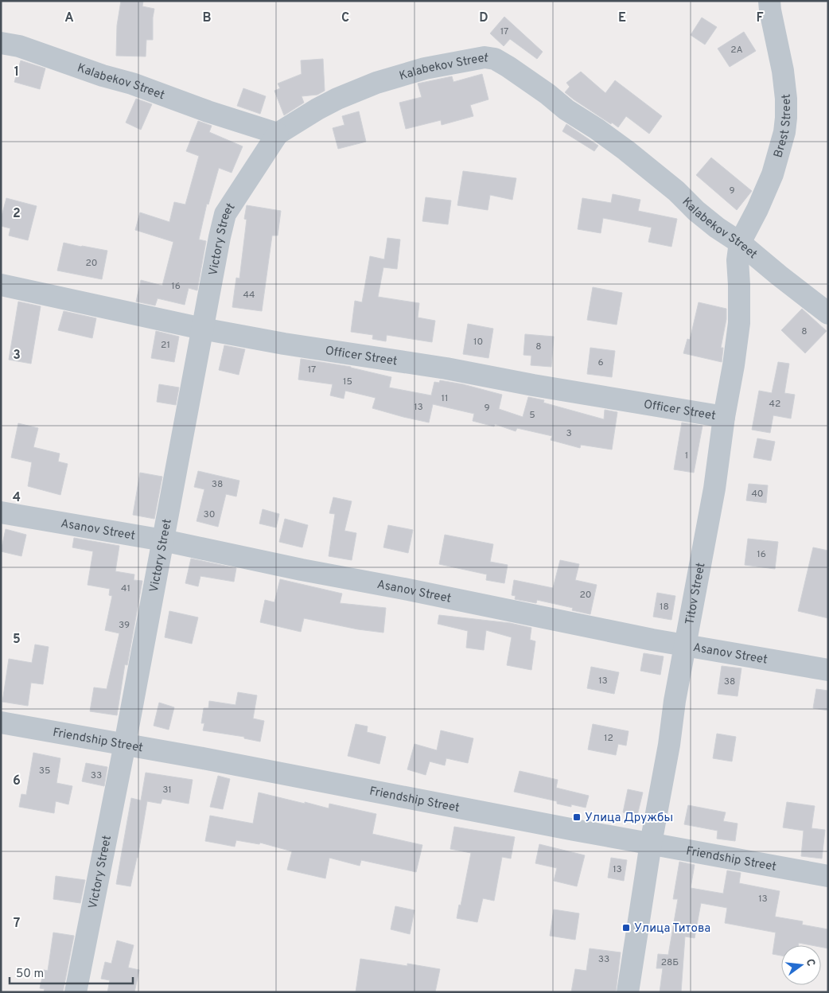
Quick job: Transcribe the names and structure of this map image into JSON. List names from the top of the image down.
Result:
{
  "streets": {
    "street": [
      "Kalabekov Street",
      "Brest Street",
      "Victory Street",
      "Officer Street",
      "Asanov Street",
      "Titov Street",
      "Friendship Street"
    ]
  },
  "crossings": [
    ["Kalabekov Street", "Brest Street"],
    ["Kalabekov Street", "Victory Street"],
    ["Kalabekov Street", "Titov Street"],
    ["Brest Street", "Titov Street"],
    ["Victory Street", "Officer Street"],
    ["Victory Street", "Asanov Street"],
    ["Victory Street", "Friendship Street"],
    ["Officer Street", "Titov Street"],
    ["Asanov Street", "Titov Street"],
    ["Titov Street", "Friendship Street"]
  ],
  "places": {
    "transit": ["Улица Дружбы", "Улица Титова"]
  },
  "house_numbers": [
    "17",
    "2А",
    "9",
    "20",
    "16",
    "44",
    "8",
    "10",
    "21",
    "8",
    "6",
    "17",
    "15",
    "11",
    "42",
    "13",
    "9",
    "5",
    "3",
    "1",
    "38",
    "40",
    "30",
    "16",
    "41",
    "20",
    "18",
    "39",
    "13",
    "38",
    "12",
    "35",
    "33",
    "31",
    "13",
    "13",
    "33",
    "28Б"
  ],
  "scale_bar": "50 m",
  "north": "right",
  "grid": {
    "columns": [
      "A",
      "B",
      "C",
      "D",
      "E",
      "F"
    ],
    "rows": [
      "1",
      "2",
      "3",
      "4",
      "5",
      "6",
      "7"
    ]
  }
}
